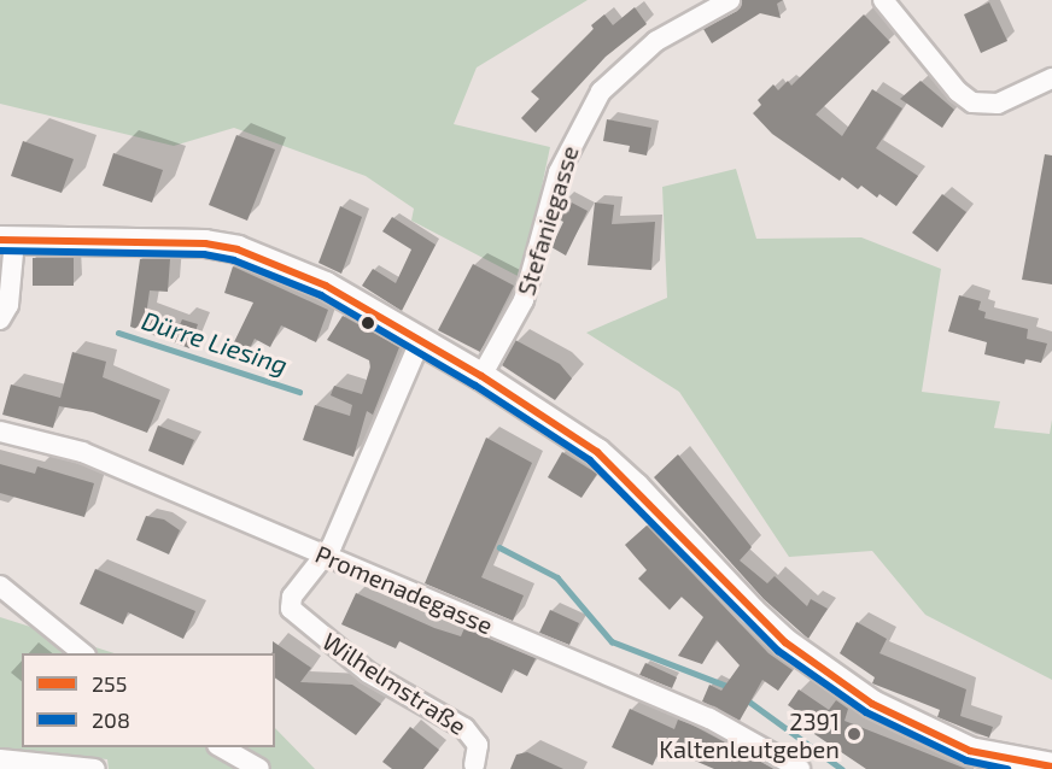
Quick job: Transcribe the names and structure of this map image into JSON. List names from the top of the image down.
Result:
{
  "streets": {
    "street": ["Stefaniegasse", "Promenadegasse", "Wilhelmstraße"]
  },
  "crossings": [
    ["Promenadegasse", "Wilhelmstraße"]
  ],
  "water": ["Dürre Liesing"],
  "places": ["2391 Kaltenleutgeben"],
  "lines": ["transit line 255", "transit line 208"],
  "legend": ["255", "208"]
}
